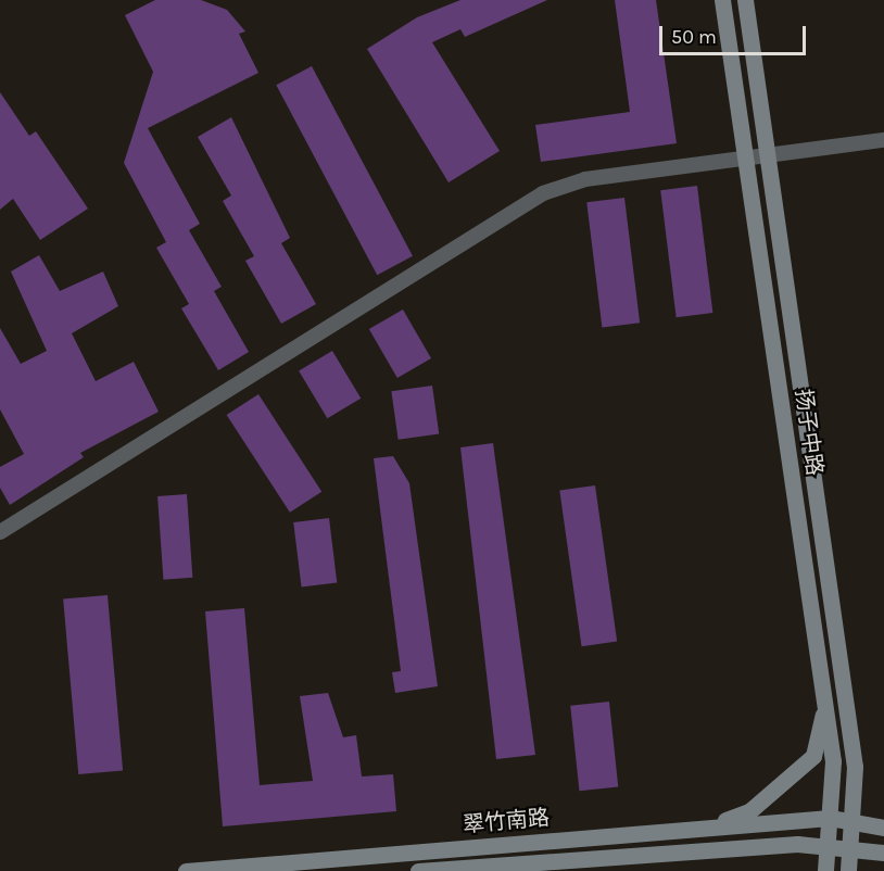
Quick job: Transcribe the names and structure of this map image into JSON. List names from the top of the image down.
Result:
{
  "streets": {
    "main road": ["扬子中路", "翠竹南路"]
  },
  "crossings": [
    ["扬子中路", "翠竹南路"]
  ],
  "scale_bar": "50 m"
}
